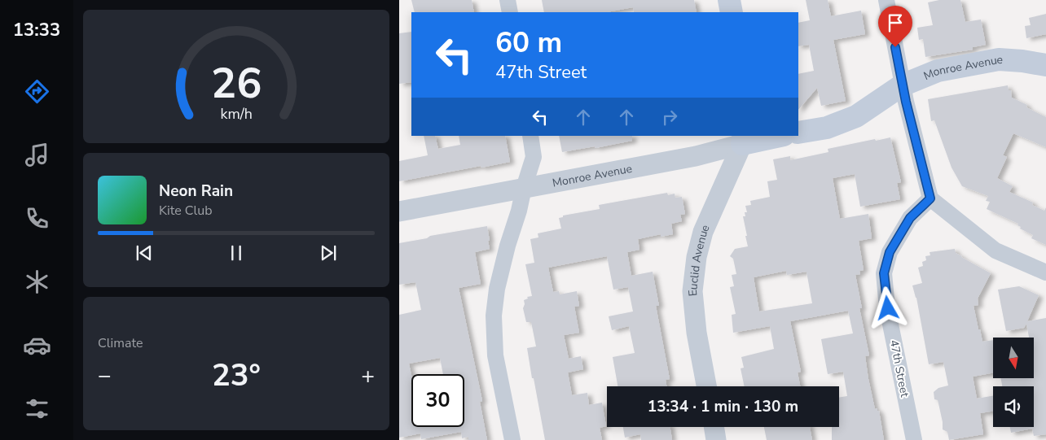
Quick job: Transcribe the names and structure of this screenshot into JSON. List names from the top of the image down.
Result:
{
  "streets": {
    "main road": ["Monroe Avenue"],
    "street": ["Euclid Avenue", "47th Street"]
  },
  "crossings": [
    ["Monroe Avenue", "Euclid Avenue"]
  ],
  "north": "bottom",
  "page": {
    "tabs": "13:33",
    "turn": ["60 m", "47th Street"],
    "song": ["Neon Rain", "Kite Club"],
    "tile": "Climate",
    "heat": ["−", "23°", "+"],
    "limit": "30",
    "trip": "13:34 · 1 min · 130 m",
    "gauge": ["26", "km/h"]
  }
}
